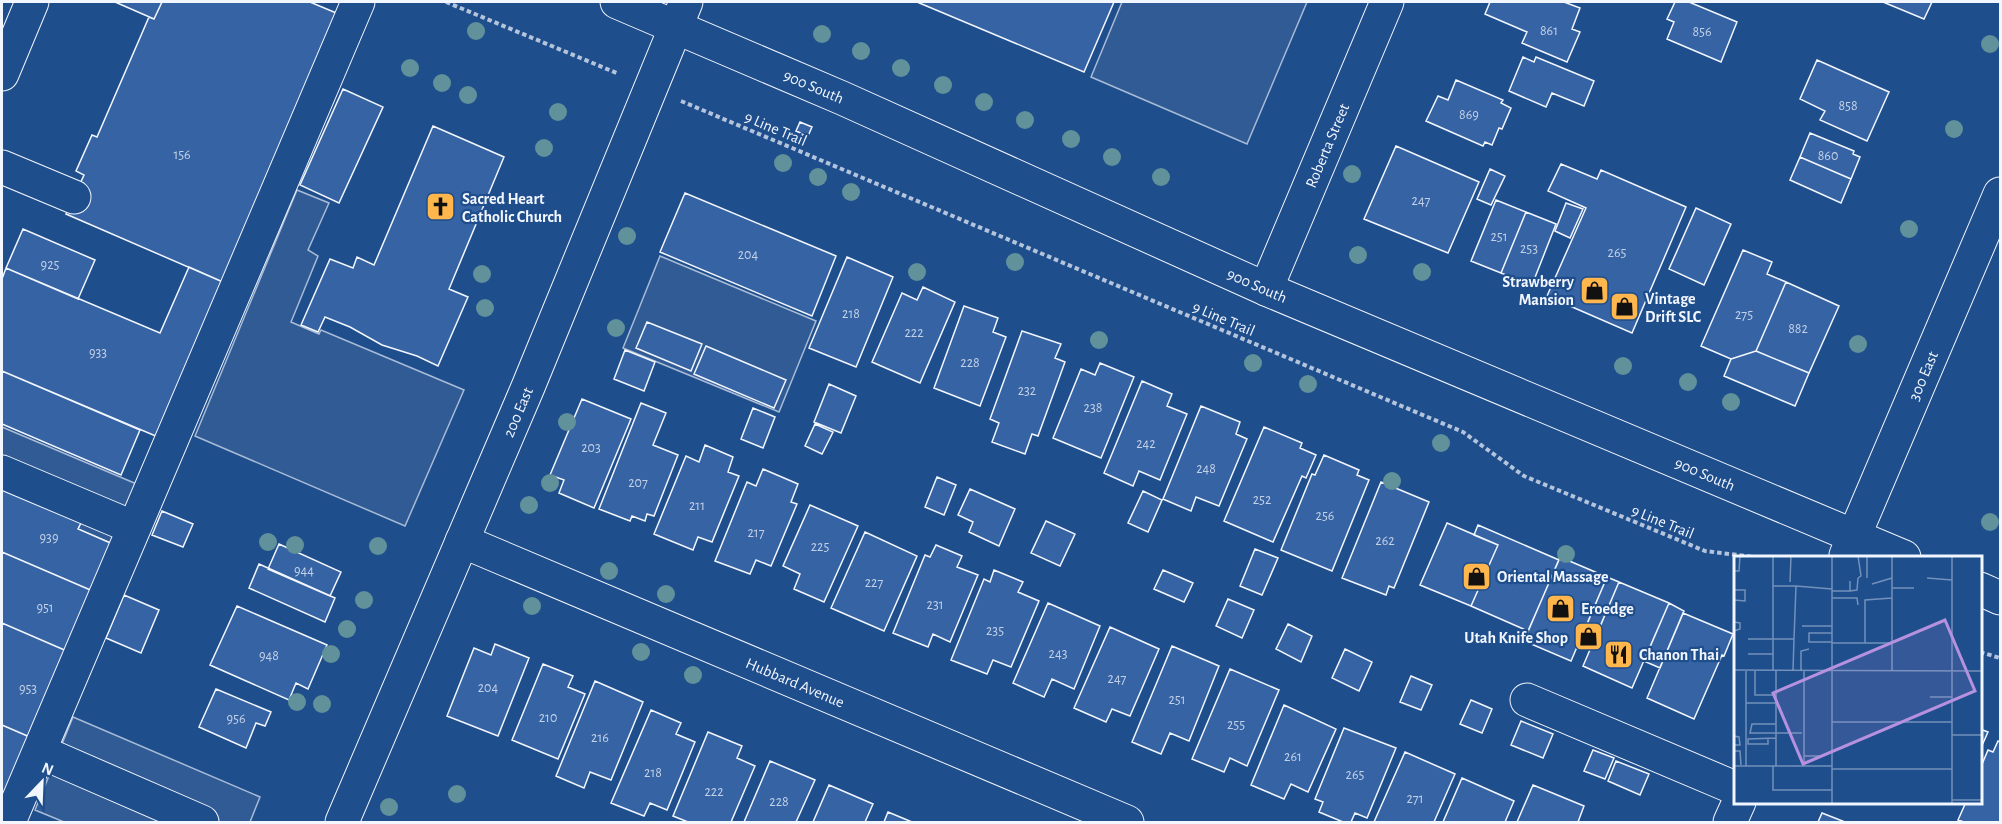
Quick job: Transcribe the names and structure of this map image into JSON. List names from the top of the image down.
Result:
{
  "streets": {
    "street": [
      "900 South",
      "Roberta Street",
      "300 East",
      "200 East",
      "Hubbard Avenue"
    ],
    "path": ["9 Line Trail"]
  },
  "crossings": [
    ["900 South", "Roberta Street"],
    ["900 South", "300 East"],
    ["900 South", "200 East"],
    ["200 East", "Hubbard Avenue"]
  ],
  "places": {
    "church": ["Sacred Heart Catholic Church"],
    "shop": [
      "Strawberry Mansion",
      "Vintage Drift SLC",
      "Oriental Massage",
      "Eroedge",
      "Utah Knife Shop"
    ],
    "restaurant": ["Chanon Thai"]
  },
  "house_numbers": [
    "861",
    "856",
    "858",
    "869",
    "156",
    "860",
    "247",
    "251",
    "253",
    "265",
    "204",
    "925",
    "218",
    "275",
    "882",
    "222",
    "933",
    "228",
    "232",
    "238",
    "242",
    "203",
    "248",
    "207",
    "252",
    "211",
    "256",
    "217",
    "939",
    "262",
    "225",
    "944",
    "227",
    "231",
    "951",
    "235",
    "243",
    "948",
    "247",
    "204",
    "953",
    "251",
    "210",
    "956",
    "255",
    "216",
    "261",
    "218",
    "265",
    "222",
    "271",
    "228"
  ],
  "north": "top right"
}
